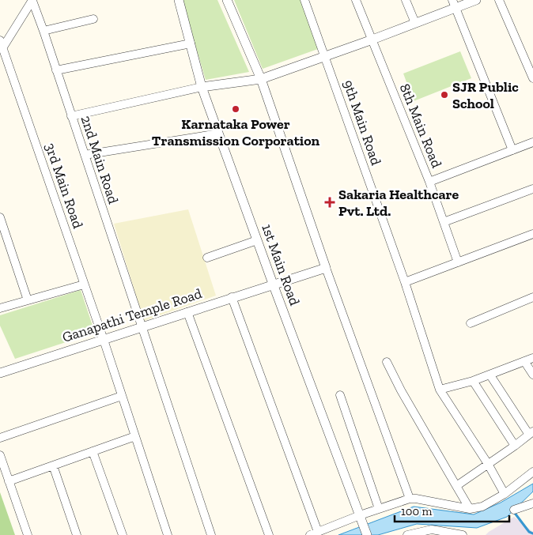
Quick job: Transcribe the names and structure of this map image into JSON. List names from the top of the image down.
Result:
{
  "streets": {
    "street": [
      "9th Main Road",
      "8th Main Road",
      "2nd Main Road",
      "3rd Main Road",
      "1st Main Road",
      "Ganapathi Temple Road"
    ]
  },
  "crossings": [
    ["2nd Main Road", "Ganapathi Temple Road"],
    ["3rd Main Road", "Ganapathi Temple Road"],
    ["1st Main Road", "Ganapathi Temple Road"]
  ],
  "places": {
    "other": ["SJR Public School", "Karnataka Power Transmission Corporation"],
    "health": ["Sakaria Healthcare Pvt. Ltd."]
  },
  "scale_bar": "100 m"
}
